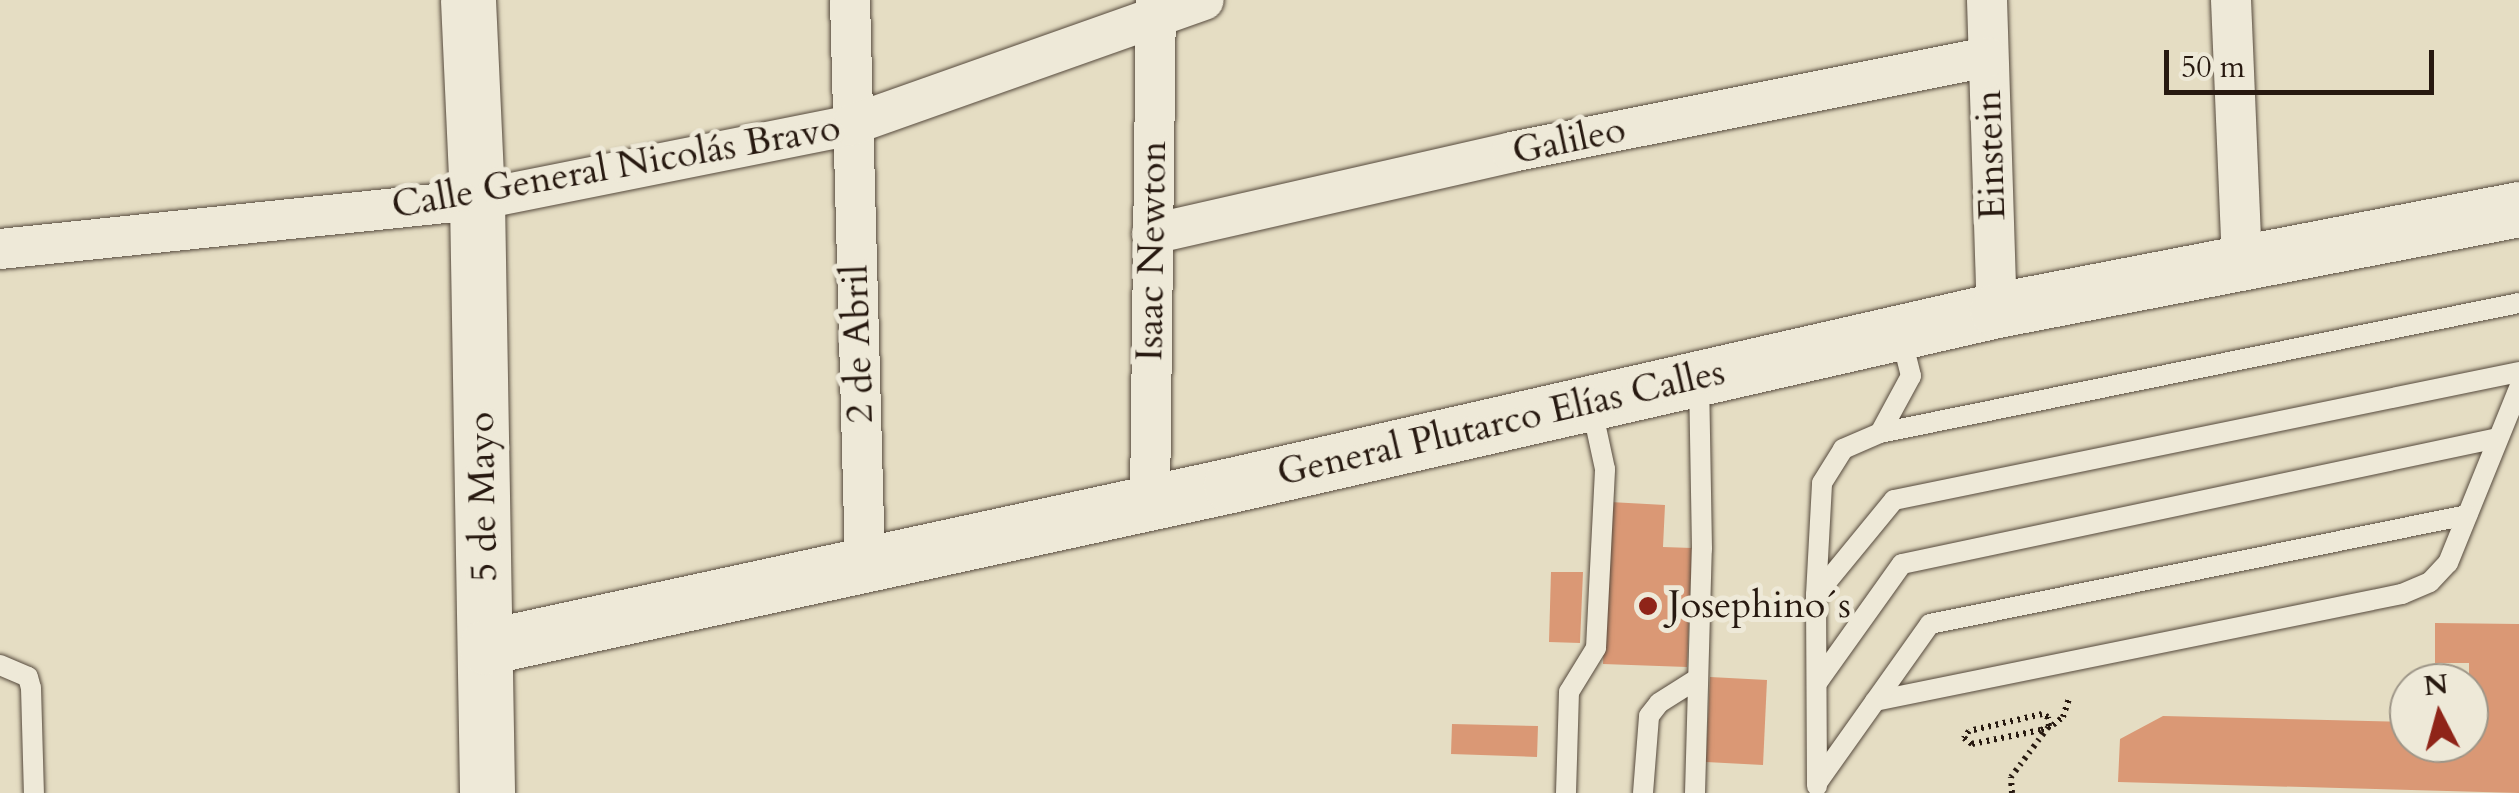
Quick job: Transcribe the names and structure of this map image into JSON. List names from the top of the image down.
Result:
{
  "streets": {
    "street": [
      "Galileo",
      "Einstein",
      "Calle General Nicolás Bravo",
      "Isaac Newton",
      "2 de Abril",
      "General Plutarco Elías Calles",
      "5 de Mayo"
    ]
  },
  "crossings": [
    ["Galileo", "Einstein"],
    ["Galileo", "Isaac Newton"],
    ["Einstein", "General Plutarco Elías Calles"],
    ["Calle General Nicolás Bravo", "Isaac Newton"],
    ["Calle General Nicolás Bravo", "2 de Abril"],
    ["Calle General Nicolás Bravo", "5 de Mayo"],
    ["Isaac Newton", "General Plutarco Elías Calles"],
    ["2 de Abril", "General Plutarco Elías Calles"],
    ["General Plutarco Elías Calles", "5 de Mayo"]
  ],
  "places": ["Josephino´s"],
  "scale_bar": "50 m",
  "north": "top"
}
